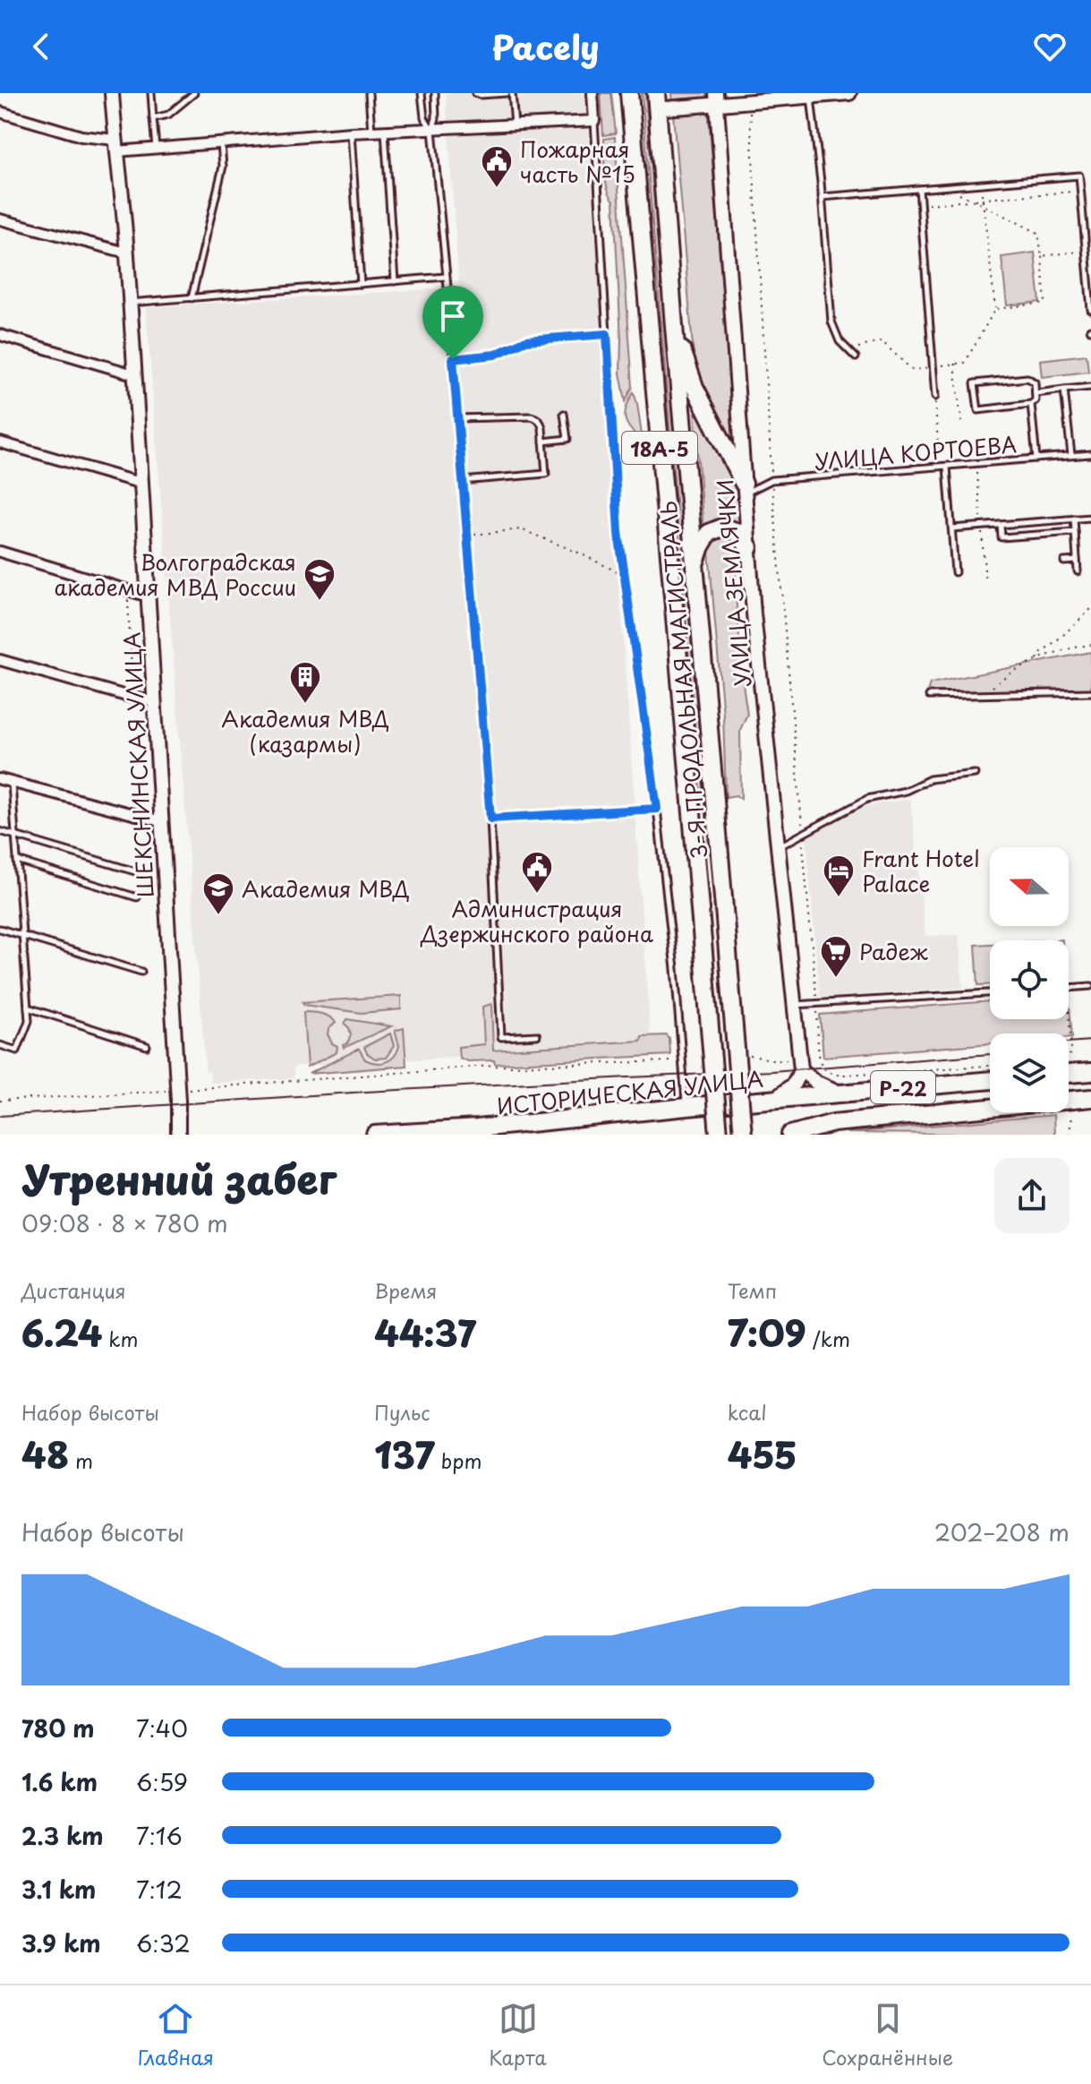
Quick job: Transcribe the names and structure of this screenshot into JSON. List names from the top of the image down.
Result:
{
  "streets": {
    "highway": [
      "18А-5",
      "3-Я ПРОДОЛЬНАЯ МАГИСТРАЛЬ",
      "Р-22",
      "ИСТОРИЧЕСКАЯ УЛИЦА"
    ],
    "street": ["УЛИЦА ЗЕМЛЯЧКИ", "ШЕКСНИНСКАЯ УЛИЦА"],
    "lane": ["УЛИЦА КОРТОЕВА"]
  },
  "crossings": [
    ["УЛИЦА КОРТОЕВА", "УЛИЦА ЗЕМЛЯЧКИ"],
    ["Р-22", "ИСТОРИЧЕСКАЯ УЛИЦА"]
  ],
  "places": {
    "public building": ["Пожарная часть №15", "Администрация Дзержинского района"],
    "school or university": ["Волгоградская академия МВД России", "Академия МВД"],
    "building": ["Академия МВД (казармы)"],
    "hotel": ["Frant Hotel Palace"],
    "supermarket": ["Радеж"]
  },
  "north": "left",
  "page": {
    "header": "Pacely",
    "heading": ["Утренний забег", "09:08 · 8 × 780 m"],
    "stats": [
      ["Дистанция", "6.24 km"],
      ["Время", "44:37"],
      ["Темп", "7:09 /km"],
      ["Набор высоты", "48 m"],
      ["Пульс", "137 bpm"],
      ["kcal", "455"]
    ],
    "chart": ["Набор высоты", "202–208 m"],
    "list": [
      {
        "name": "780 m",
        "note": "7:40"
      },
      {
        "name": "1.6 km",
        "note": "6:59"
      },
      {
        "name": "2.3 km",
        "note": "7:16"
      },
      {
        "name": "3.1 km",
        "note": "7:12"
      },
      {
        "name": "3.9 km",
        "note": "6:32"
      }
    ],
    "tabs": ["Главная", "Карта", "Сохранённые"]
  }
}
